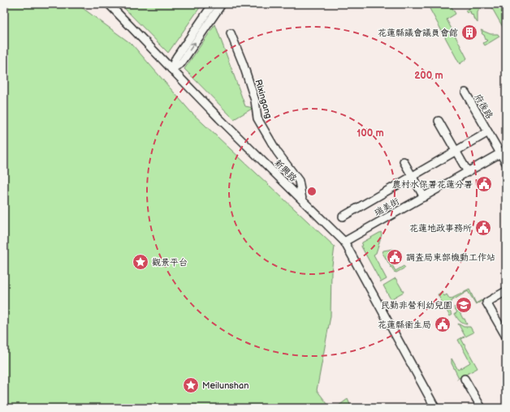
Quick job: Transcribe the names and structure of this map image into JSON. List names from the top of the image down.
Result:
{
  "streets": {
    "street": [
      "Rixingang",
      "府後路",
      "新興路",
      "瑞美街"
    ]
  },
  "crossings": [
    ["Rixingang", "新興路"],
    ["府後路", "瑞美街"],
    ["新興路", "瑞美街"]
  ],
  "places": {
    "building": ["花蓮縣議會議員會館"],
    "public building": [
      "農村水保署花蓮分署",
      "花蓮地政事務所",
      "調查局東部機動工作站",
      "花蓮縣衛生局"
    ],
    "place": ["觀景平台", "Meilunshan"],
    "school or university": ["民勤非營利幼兒園"]
  },
  "rings": ["200 m", "100 m"]
}
